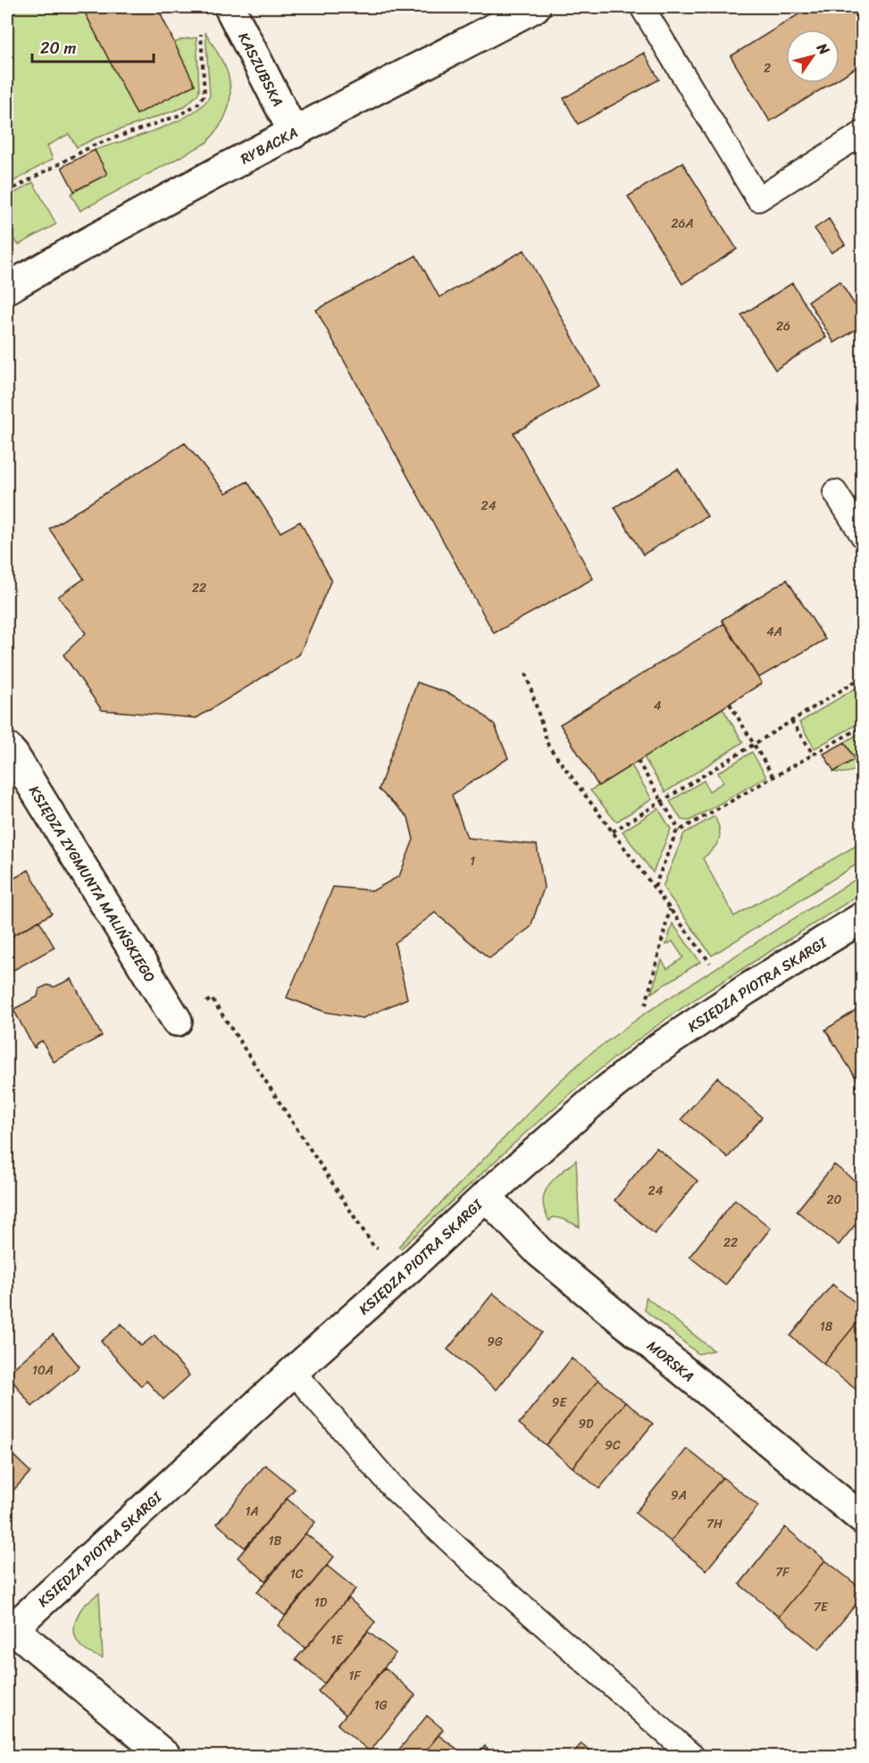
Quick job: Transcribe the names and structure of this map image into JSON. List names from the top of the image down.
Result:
{
  "streets": {
    "street": [
      "KASZUBSKA",
      "RYBACKA",
      "KSIĘDZA ZYGMUNTA MALIŃSKIEGO",
      "KSIĘDZA PIOTRA SKARGI",
      "MORSKA"
    ]
  },
  "crossings": [
    ["KASZUBSKA", "RYBACKA"],
    ["KSIĘDZA PIOTRA SKARGI", "MORSKA"]
  ],
  "house_numbers": [
    "2",
    "26A",
    "26",
    "24",
    "22",
    "4A",
    "4",
    "1",
    "24",
    "20",
    "22",
    "18",
    "9G",
    "10A",
    "9E",
    "9D",
    "9C",
    "9A",
    "1A",
    "7H",
    "1B",
    "7F",
    "1C",
    "1D",
    "7E",
    "1E",
    "1F",
    "1G"
  ],
  "scale_bar": "20 m",
  "north": "top right"
}
